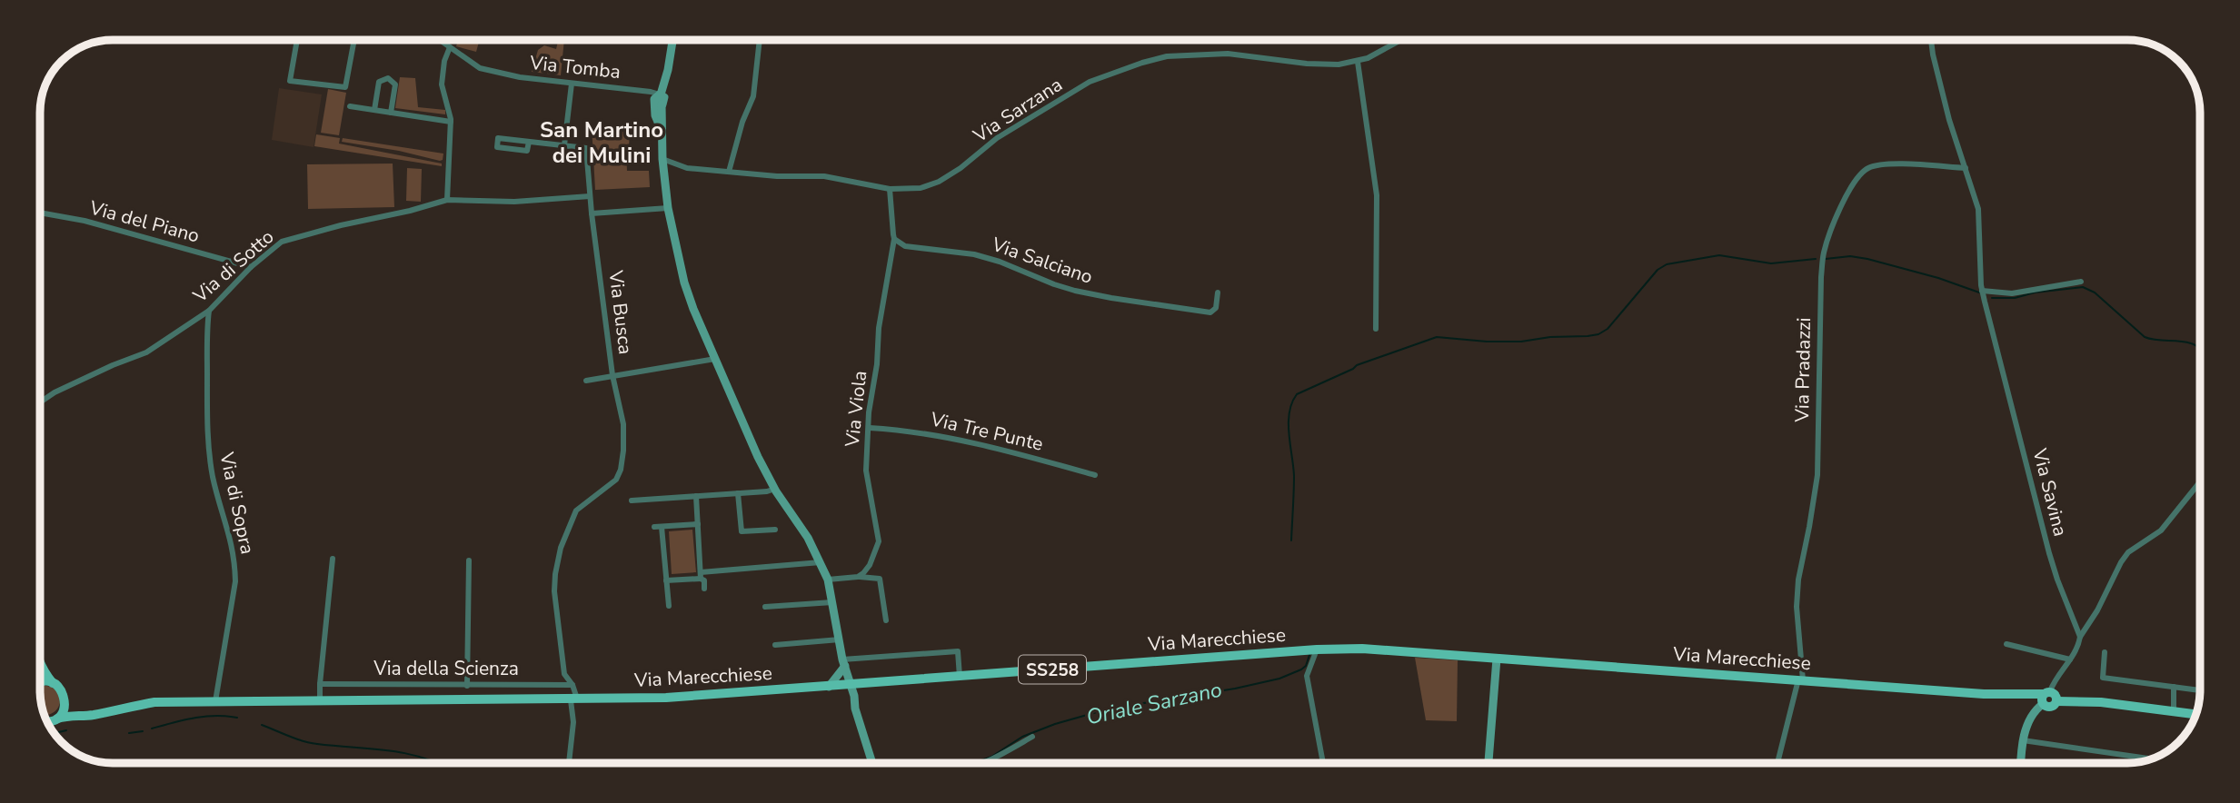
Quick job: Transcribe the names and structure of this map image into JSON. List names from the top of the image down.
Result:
{
  "streets": {
    "main road": ["Via Marecchiese", "SS258"],
    "street": [
      "Via Tomba",
      "Via Sarzana",
      "Via del Piano",
      "Via Salciano",
      "Via di Sotto",
      "Via Busca",
      "Via Pradazzi",
      "Via Viola",
      "Via Tre Punte",
      "Via Savina",
      "Via di Sopra",
      "Via della Scienza"
    ]
  },
  "crossings": [
    ["Via del Piano", "Via di Sotto"],
    ["Via Salciano", "Via Viola"],
    ["Via di Sotto", "Via di Sopra"],
    ["Via Busca", "Via Marecchiese"],
    ["Via Busca", "Via della Scienza"],
    ["Via Pradazzi", "Via Savina"],
    ["Via Pradazzi", "Via Marecchiese"],
    ["Via Viola", "Via Tre Punte"],
    ["Via di Sopra", "Via Marecchiese"],
    ["Via Marecchiese", "SS258"]
  ],
  "districts": ["San Martino dei Mulini"],
  "water": ["Oriale Sarzano"]
}
